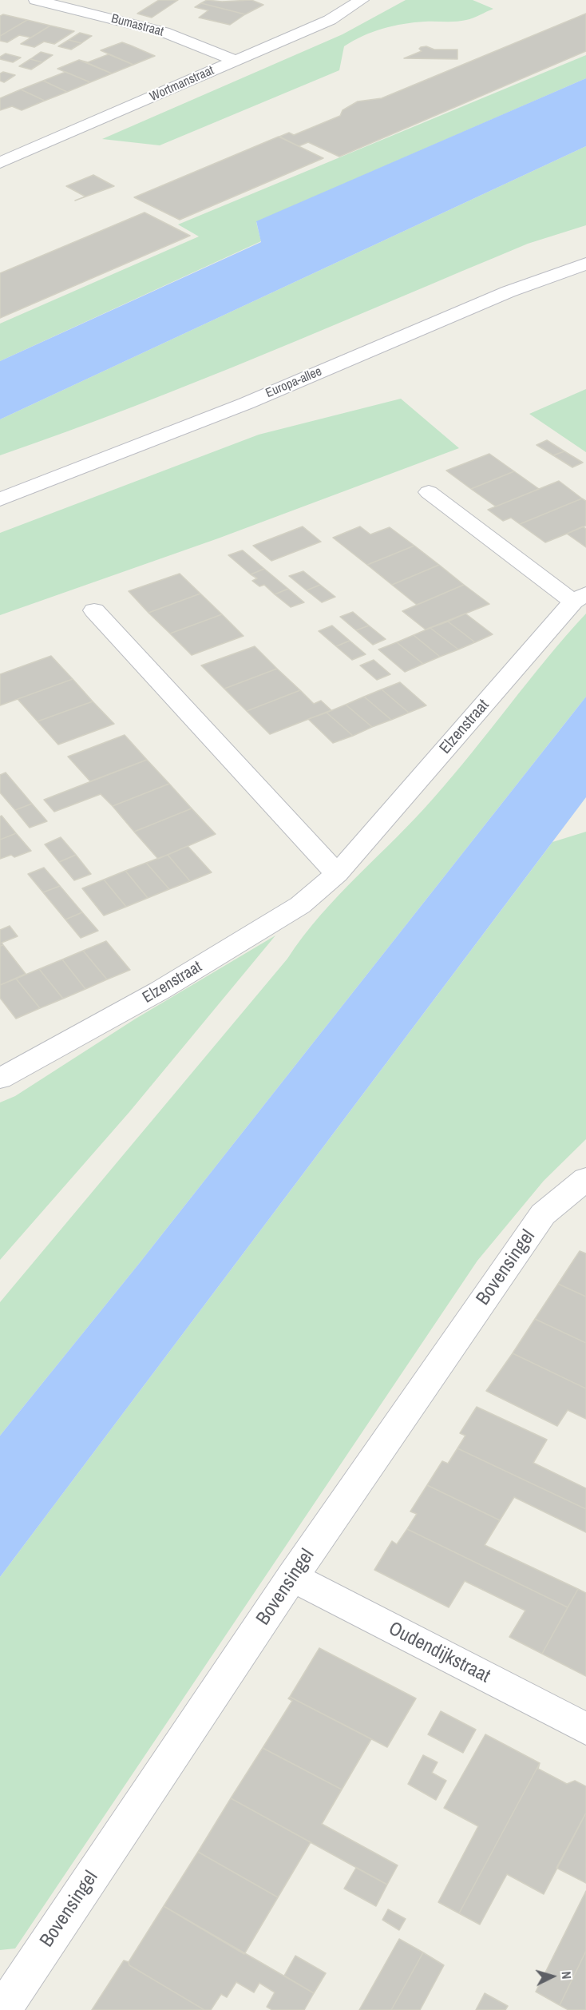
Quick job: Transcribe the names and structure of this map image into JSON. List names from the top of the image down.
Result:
{
  "streets": {
    "street": [
      "Bumastraat",
      "Wortmanstraat",
      "Europa-allee",
      "Elzenstraat",
      "Bovensingel",
      "Oudendijkstraat"
    ]
  },
  "crossings": [
    ["Bumastraat", "Wortmanstraat"],
    ["Bovensingel", "Oudendijkstraat"]
  ],
  "north": "right"
}
